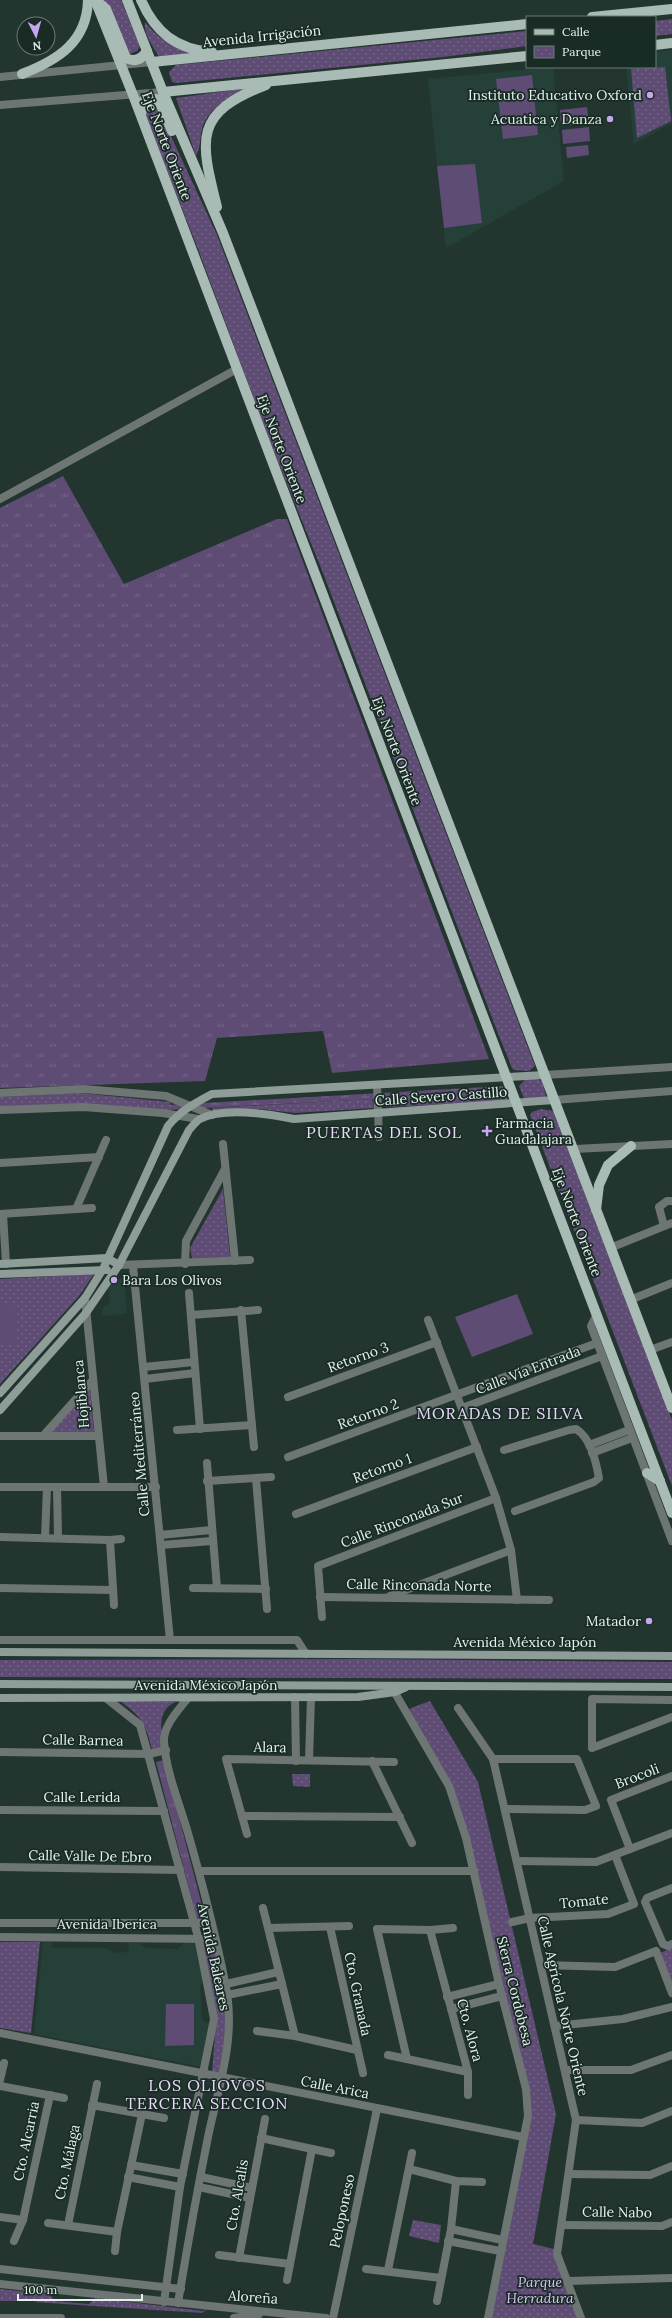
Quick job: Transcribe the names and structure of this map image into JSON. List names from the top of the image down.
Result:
{
  "streets": {
    "main road": ["Avenida Irrigación", "Eje Norte Oriente"],
    "street": [
      "Calle Severo Castillo",
      "Retorno 3",
      "Calle Vía Entrada",
      "Hojiblanca",
      "Retorno 2",
      "Calle Mediterráneo",
      "Retorno 1",
      "Calle Rinconada Sur",
      "Calle Rinconada Norte",
      "Avenida México Japón",
      "Calle Barnea",
      "Alara",
      "Brocoli",
      "Calle Lerida",
      "Calle Valle De Ebro",
      "Tomate",
      "Avenida Iberica",
      "Avenida Baleares",
      "Sierra Cordobesa",
      "Cto. Granada",
      "Calle Agrícola Norte Oriente",
      "Cto. Alora",
      "Calle Arica",
      "Cto. Alcarria",
      "Cto. Málaga",
      "Cto. Alcalis",
      "Peloponeso",
      "Calle Nabo",
      "Aloreña"
    ]
  },
  "crossings": [
    ["Avenida Irrigación", "Eje Norte Oriente"],
    ["Eje Norte Oriente", "Calle Severo Castillo"],
    ["Calle Vía Entrada", "Retorno 2"],
    ["Calle Rinconada Sur", "Calle Rinconada Norte"],
    ["Avenida México Japón", "Avenida Baleares"],
    ["Avenida México Japón", "Sierra Cordobesa"],
    ["Calle Barnea", "Avenida Baleares"],
    ["Calle Lerida", "Avenida Baleares"],
    ["Calle Valle De Ebro", "Avenida Baleares"],
    ["Tomate", "Calle Agrícola Norte Oriente"],
    ["Avenida Iberica", "Avenida Baleares"],
    ["Avenida Baleares", "Calle Arica"],
    ["Avenida Baleares", "Aloreña"],
    ["Sierra Cordobesa", "Calle Arica"],
    ["Calle Agrícola Norte Oriente", "Calle Nabo"],
    ["Calle Arica", "Peloponeso"]
  ],
  "districts": ["PUERTAS DEL SOL", "MORADAS DE SILVA", "LOS OLIOVOS TERCERA SECCION"],
  "parks": ["Parque Herradura"],
  "places": {
    "other": [
      "Instituto Educativo Oxford",
      "Acuatica y Danza",
      "Bara Los Olivos",
      "Matador"
    ],
    "health": ["Farmacia Guadalajara"]
  },
  "legend": ["Calle", "Parque"],
  "scale_bar": "100 m",
  "north": "bottom"
}
